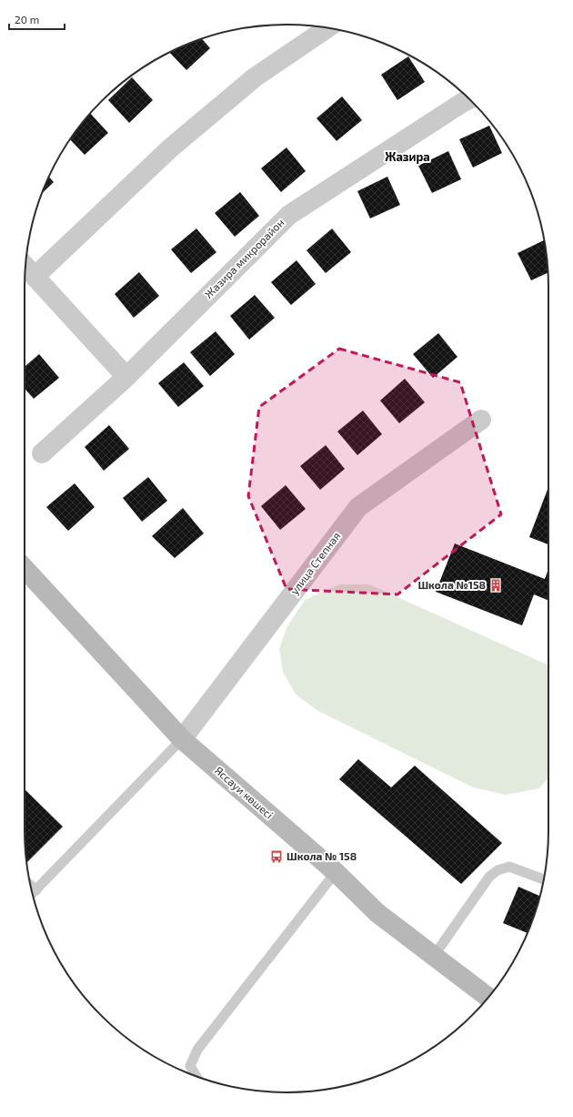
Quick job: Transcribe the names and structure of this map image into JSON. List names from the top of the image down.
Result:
{
  "streets": {
    "main road": ["Яссауи көшесі"],
    "street": ["Жазира микрорайон", "улица Степная"]
  },
  "crossings": [
    ["улица Степная", "Яссауи көшесі"]
  ],
  "districts": ["Жазира"],
  "places": {
    "building": ["Школа №158"],
    "bus stop": ["Школа № 158"]
  },
  "scale_bar": "20 m"
}
